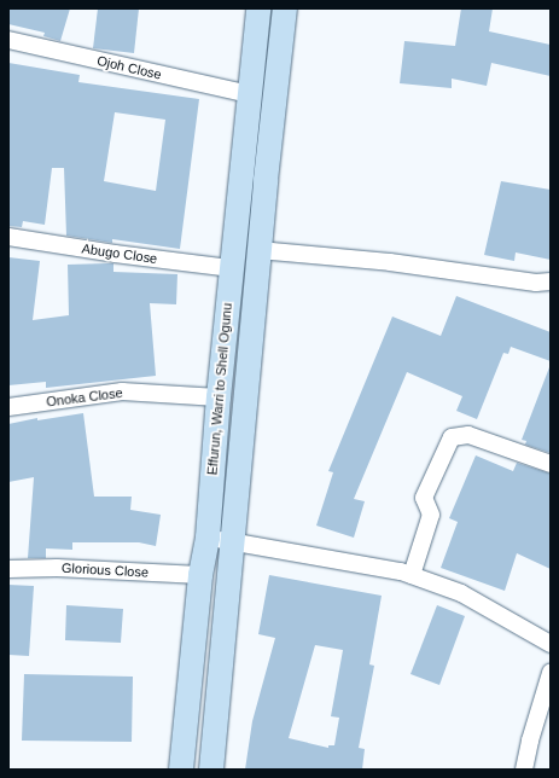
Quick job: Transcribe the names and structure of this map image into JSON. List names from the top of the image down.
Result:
{
  "streets": {
    "main road": ["Effurun, Warri to Shell Ogunu"],
    "street": [
      "Ojoh Close",
      "Abugo Close",
      "Onoka Close",
      "Glorious Close"
    ]
  },
  "crossings": [
    ["Ojoh Close", "Effurun, Warri to Shell Ogunu"],
    ["Abugo Close", "Effurun, Warri to Shell Ogunu"],
    ["Effurun, Warri to Shell Ogunu", "Onoka Close"],
    ["Effurun, Warri to Shell Ogunu", "Glorious Close"]
  ]
}
